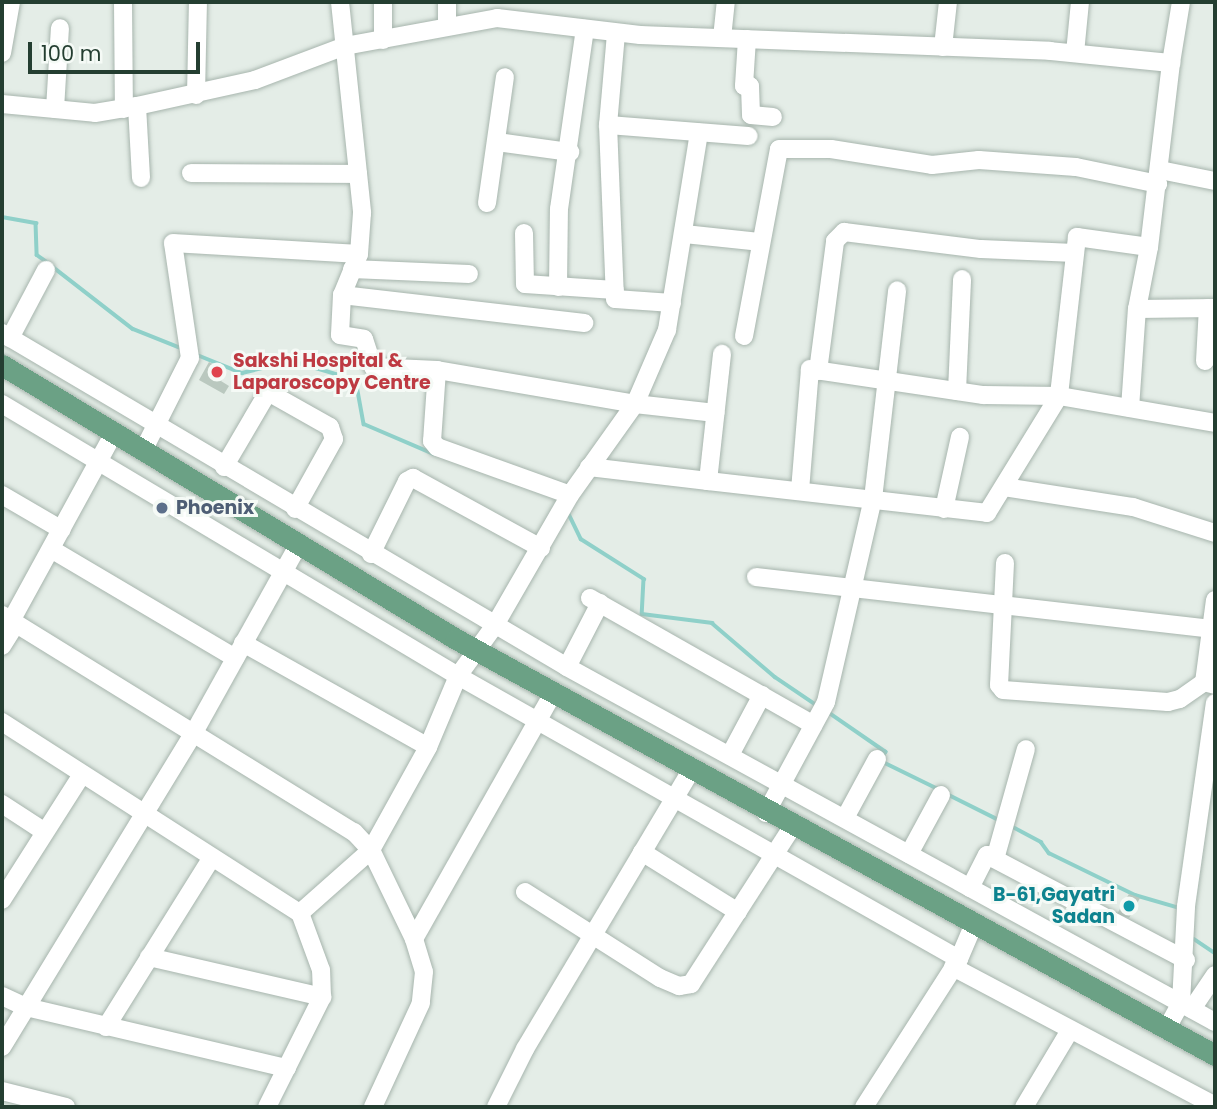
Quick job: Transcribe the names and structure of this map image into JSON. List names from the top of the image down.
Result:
{
  "places": ["Sakshi Hospital & Laparoscopy Centre", "Phoenix", "B-61,Gayatri Sadan"],
  "scale_bar": "100 m"
}
